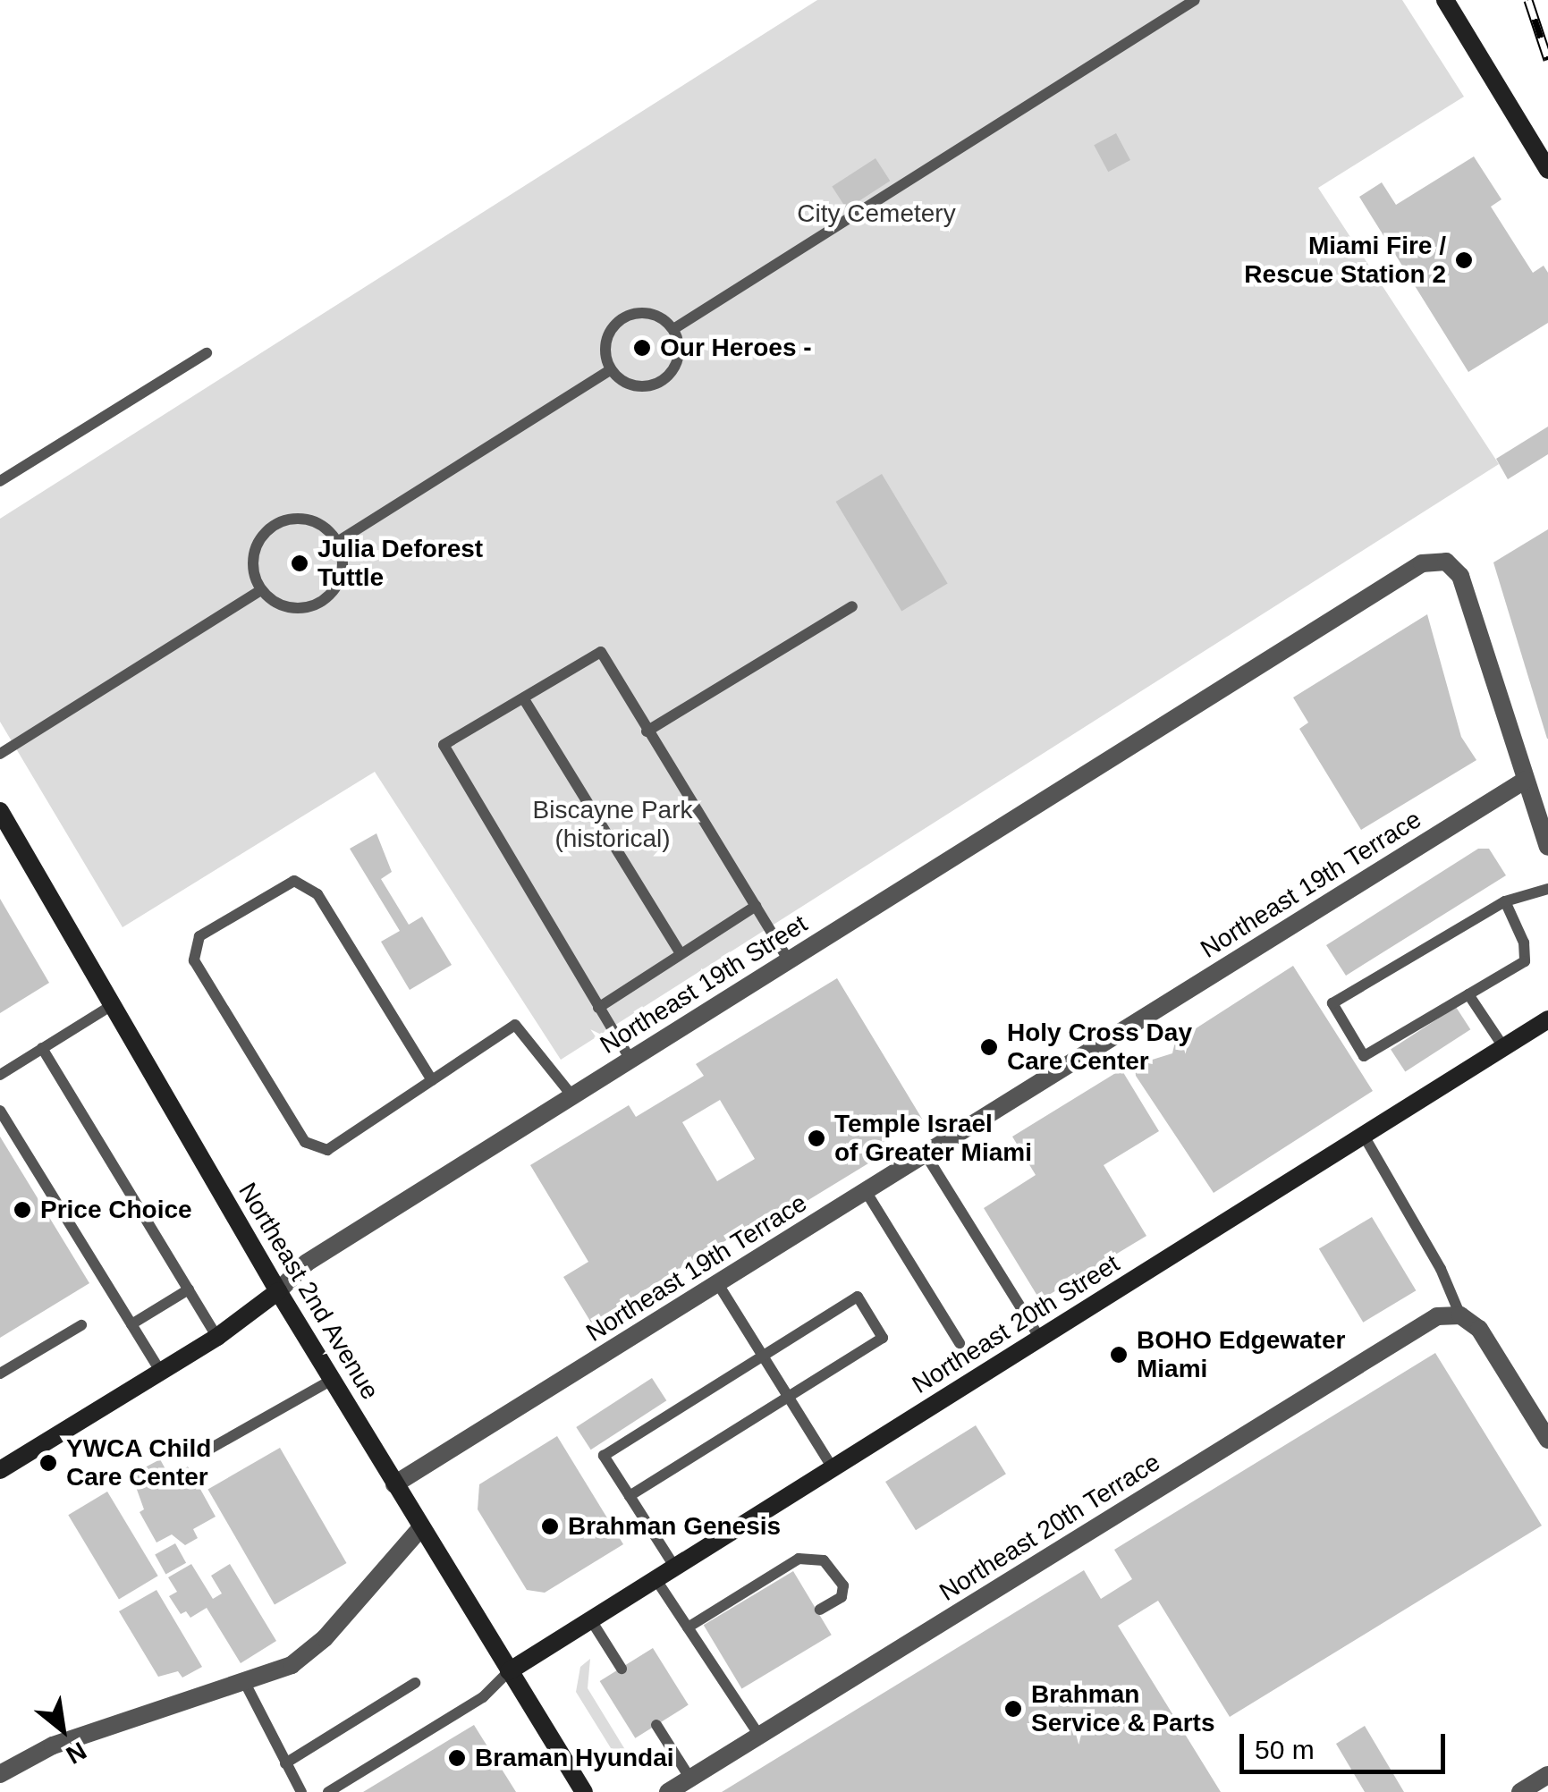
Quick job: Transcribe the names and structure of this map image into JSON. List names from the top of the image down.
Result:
{
  "streets": {
    "main road": ["Northeast 19th Street", "Northeast 2nd Avenue", "Northeast 20th Street"],
    "street": ["Northeast 19th Terrace", "Northeast 20th Terrace"]
  },
  "crossings": [
    ["Northeast 19th Terrace", "Northeast 19th Street"],
    ["Northeast 19th Terrace", "Northeast 2nd Avenue"],
    ["Northeast 19th Street", "Northeast 2nd Avenue"],
    ["Northeast 2nd Avenue", "Northeast 20th Street"]
  ],
  "parks": ["City Cemetery", "Biscayne Park (historical)"],
  "places": [
    "Miami Fire / Rescue Station 2",
    "Our Heroes -",
    "Julia Deforest Tuttle",
    "Holy Cross Day Care Center",
    "Temple Israel of Greater Miami",
    "Price Choice",
    "BOHO Edgewater Miami",
    "YWCA Child Care Center",
    "Brahman Genesis",
    "Brahman Service & Parts",
    "Braman Hyundai"
  ],
  "scale_bar": "50 m",
  "north": "bottom right"
}
